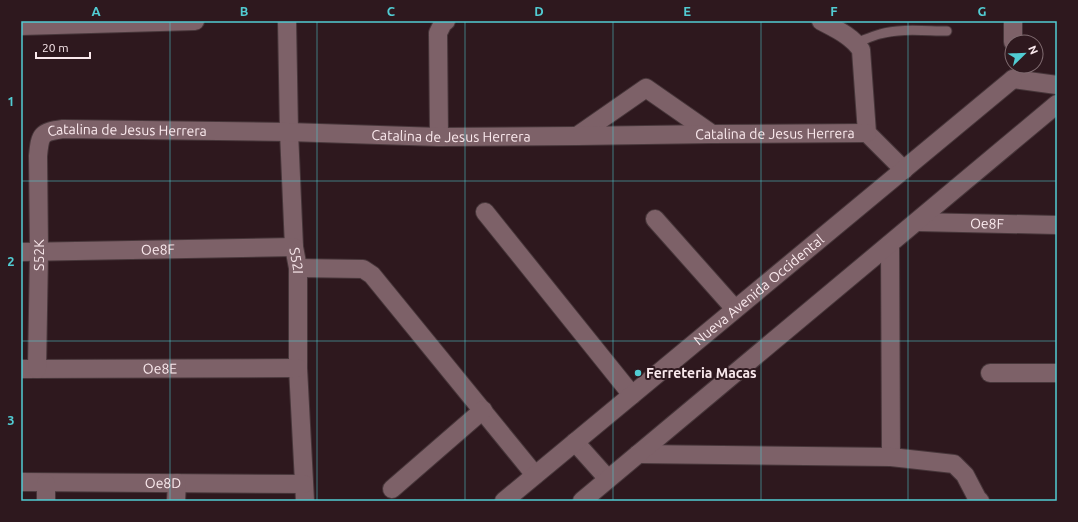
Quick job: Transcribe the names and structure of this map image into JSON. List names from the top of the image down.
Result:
{
  "streets": {
    "street": [
      "Catalina de Jesus Herrera",
      "Oe8F",
      "S52K",
      "S52I",
      "Nueva Avenida Occidental",
      "Oe8E",
      "Oe8D"
    ]
  },
  "crossings": [
    ["Catalina de Jesus Herrera", "S52K"],
    ["Catalina de Jesus Herrera", "S52I"],
    ["Oe8F", "S52K"],
    ["Oe8F", "S52I"],
    ["S52K", "Oe8E"],
    ["S52I", "Oe8E"],
    ["S52I", "Oe8D"]
  ],
  "places": ["Ferreteria Macas"],
  "scale_bar": "20 m",
  "north": "top right",
  "grid": {
    "columns": [
      "A",
      "B",
      "C",
      "D",
      "E",
      "F",
      "G"
    ],
    "rows": ["1", "2", "3"]
  }
}
